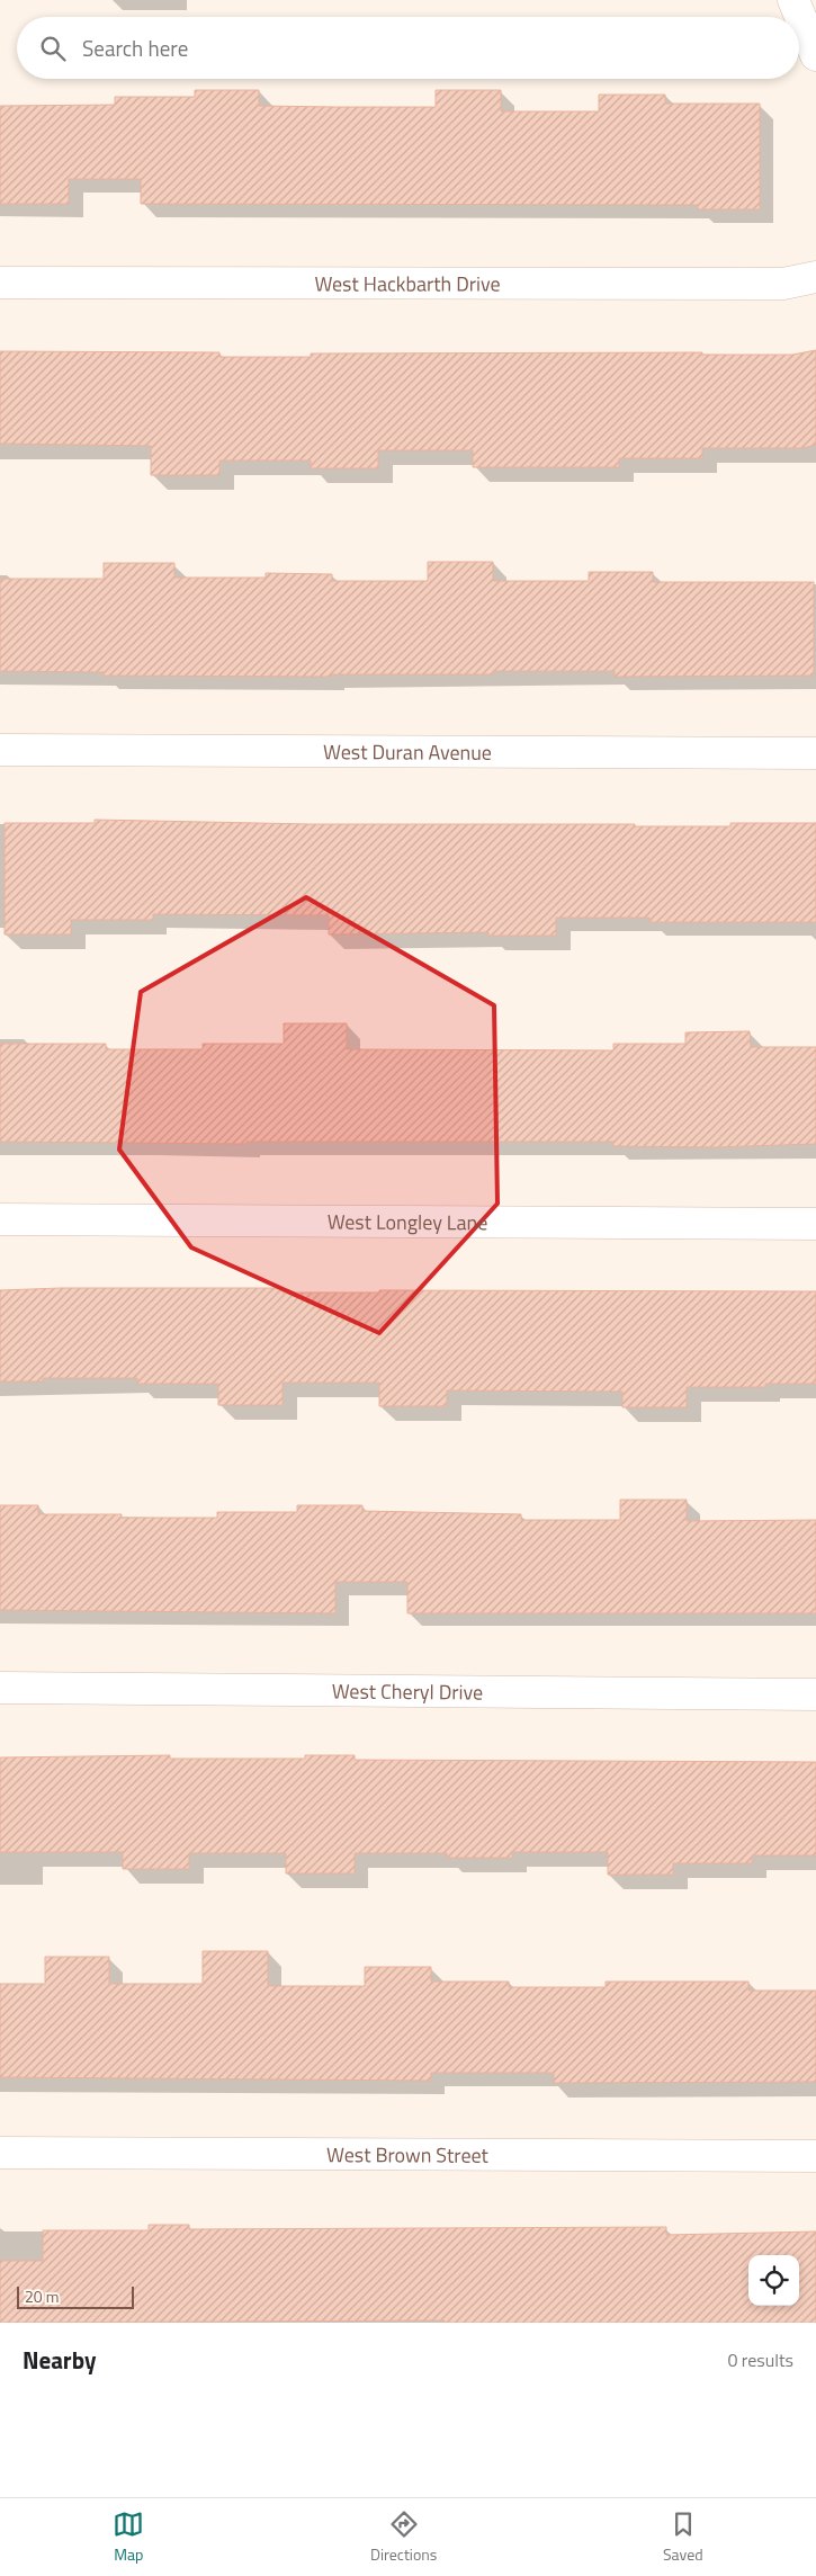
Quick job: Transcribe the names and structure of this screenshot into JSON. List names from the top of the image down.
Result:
{
  "streets": {
    "street": [
      "West Hackbarth Drive",
      "West Duran Avenue",
      "West Longley Lane",
      "West Cheryl Drive",
      "West Brown Street"
    ]
  },
  "scale_bar": "20 m",
  "page": {
    "search": "Search here",
    "scale": "20 m",
    "heading": ["Nearby", "0 results"],
    "nav": ["Map", "Directions", "Saved"]
  }
}
